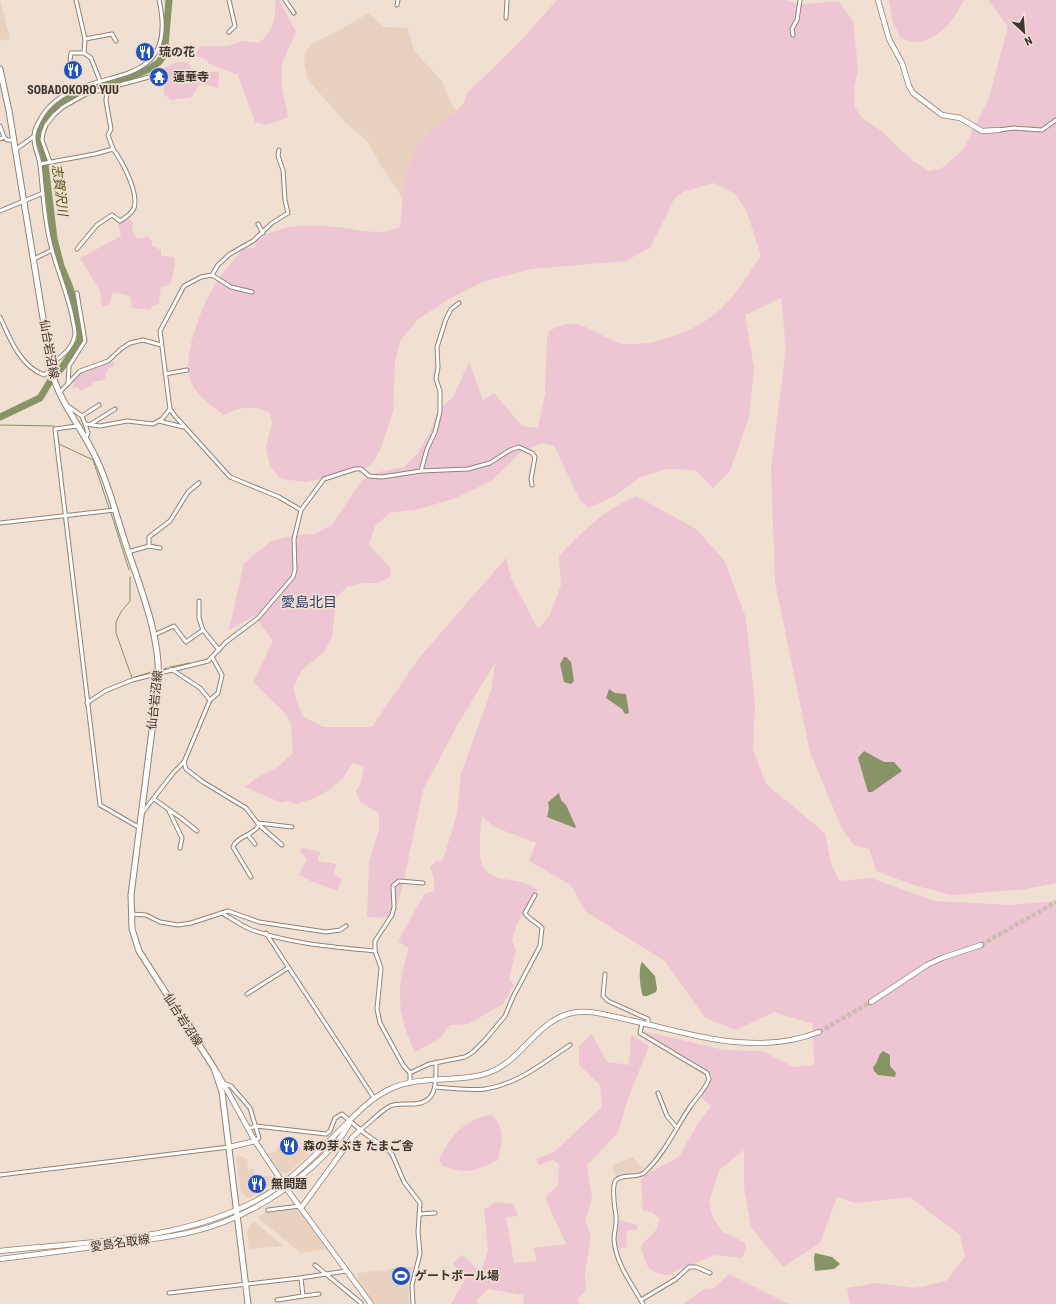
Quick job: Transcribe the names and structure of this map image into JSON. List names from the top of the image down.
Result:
{
  "streets": {
    "main road": ["仙台岩沼線"],
    "street": ["愛島名取線"]
  },
  "crossings": [
    ["仙台岩沼線", "愛島名取線"]
  ],
  "districts": ["愛島北目"],
  "water": ["志賀沢川"],
  "places": {
    "restaurant": [
      "琉の花",
      "SOBADOKORO YUU",
      "森の芽ぶき たまご舎",
      "無問題"
    ],
    "temple": ["蓮華寺"],
    "sports": ["ゲートボール場"]
  },
  "north": "bottom right"
}
